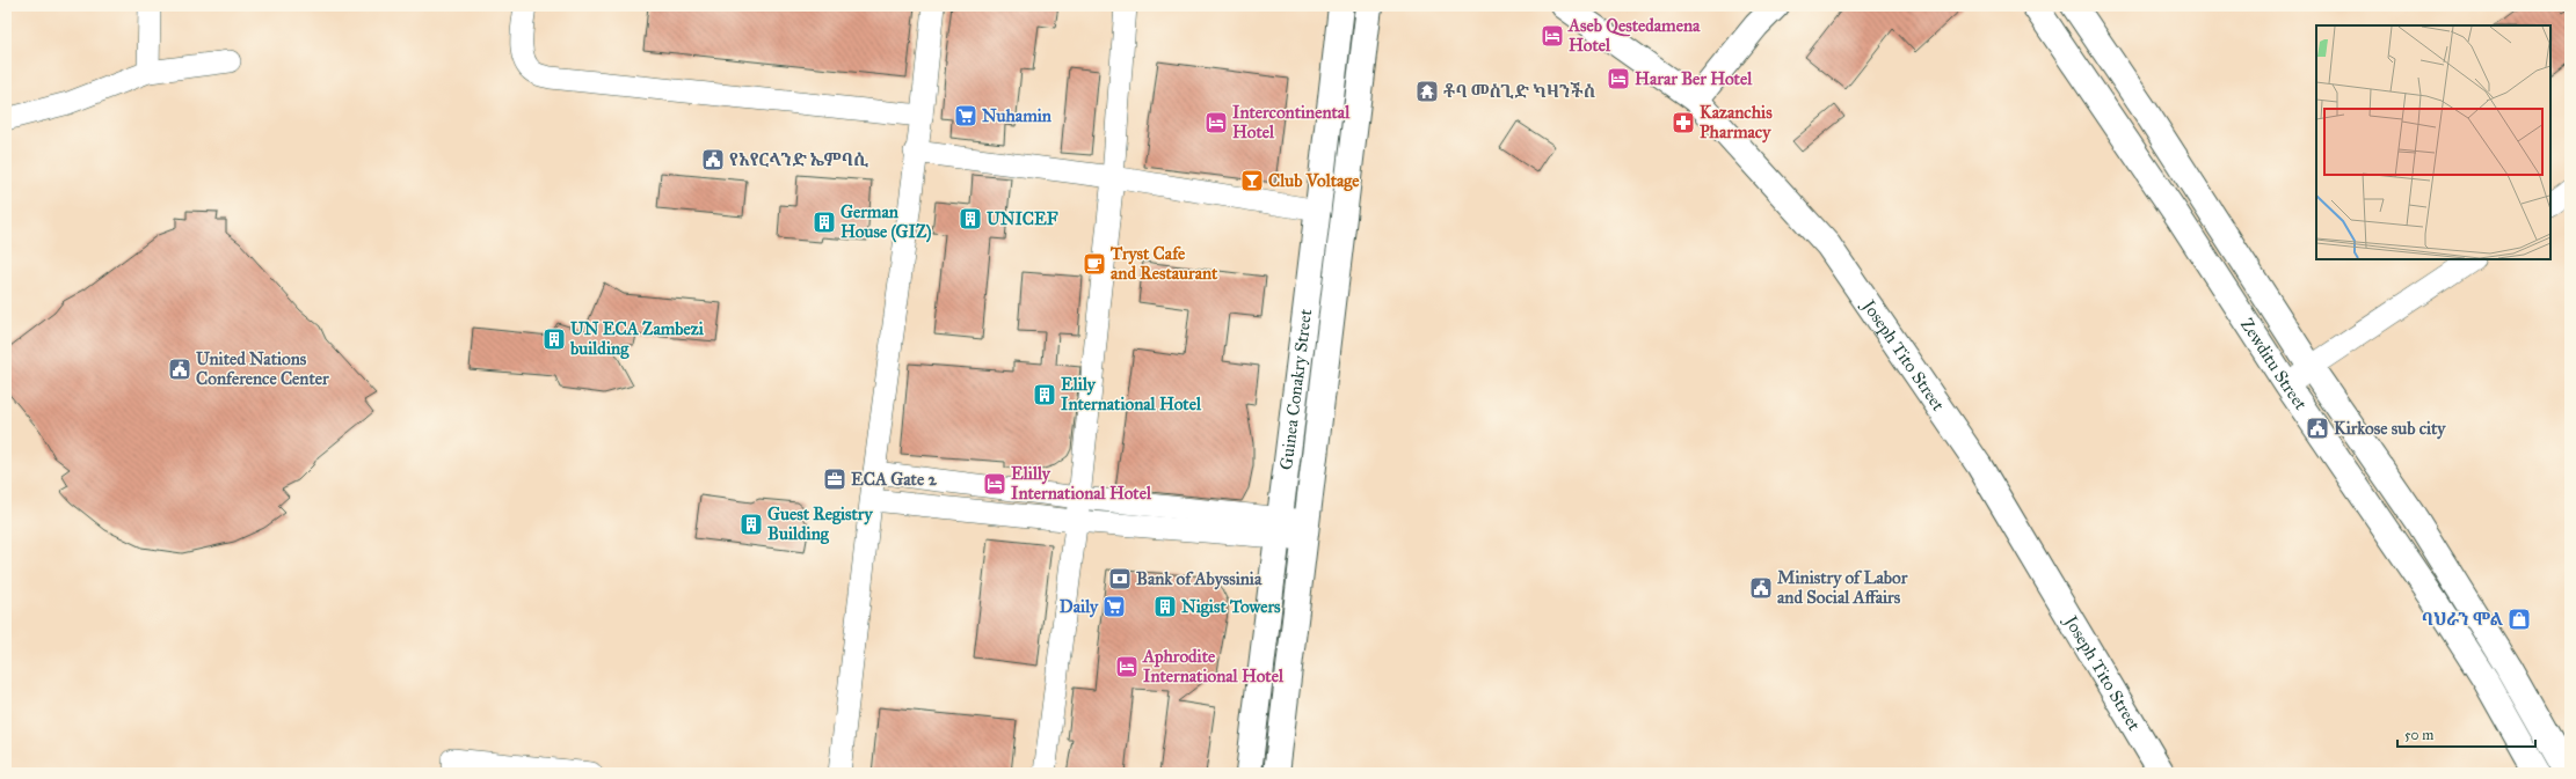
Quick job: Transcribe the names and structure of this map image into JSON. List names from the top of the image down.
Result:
{
  "streets": {
    "main road": ["Joseph Tito Street", "Zewditu Street", "Guinea Conakry Street"]
  },
  "places": {
    "hotel": [
      "Aseb Qestedamena Hotel",
      "Harar Ber Hotel",
      "Intercontinental Hotel",
      "Elilly International Hotel",
      "Aphrodite International Hotel"
    ],
    "temple": ["ቶባ መስጊድ ካዛንችስ"],
    "supermarket": ["Nuhamin", "Daily"],
    "pharmacy": ["Kazanchis Pharmacy"],
    "public building": [
      "የአየርላንድ ኤምባሲ",
      "United Nations Conference Center",
      "Kirkose sub city",
      "Ministry of Labor and Social Affairs"
    ],
    "bar": ["Club Voltage"],
    "building": [
      "UNICEF",
      "German House (GIZ)",
      "UN ECA Zambezi building",
      "Elily International Hotel",
      "Guest Registry Building",
      "Nigist Towers"
    ],
    "cafe": ["Tryst Cafe and Restaurant"],
    "office": ["ECA Gate 2"],
    "bank": ["Bank of Abyssinia"],
    "shop": ["ባህራን ሞል"]
  },
  "scale_bar": "50 m"
}
